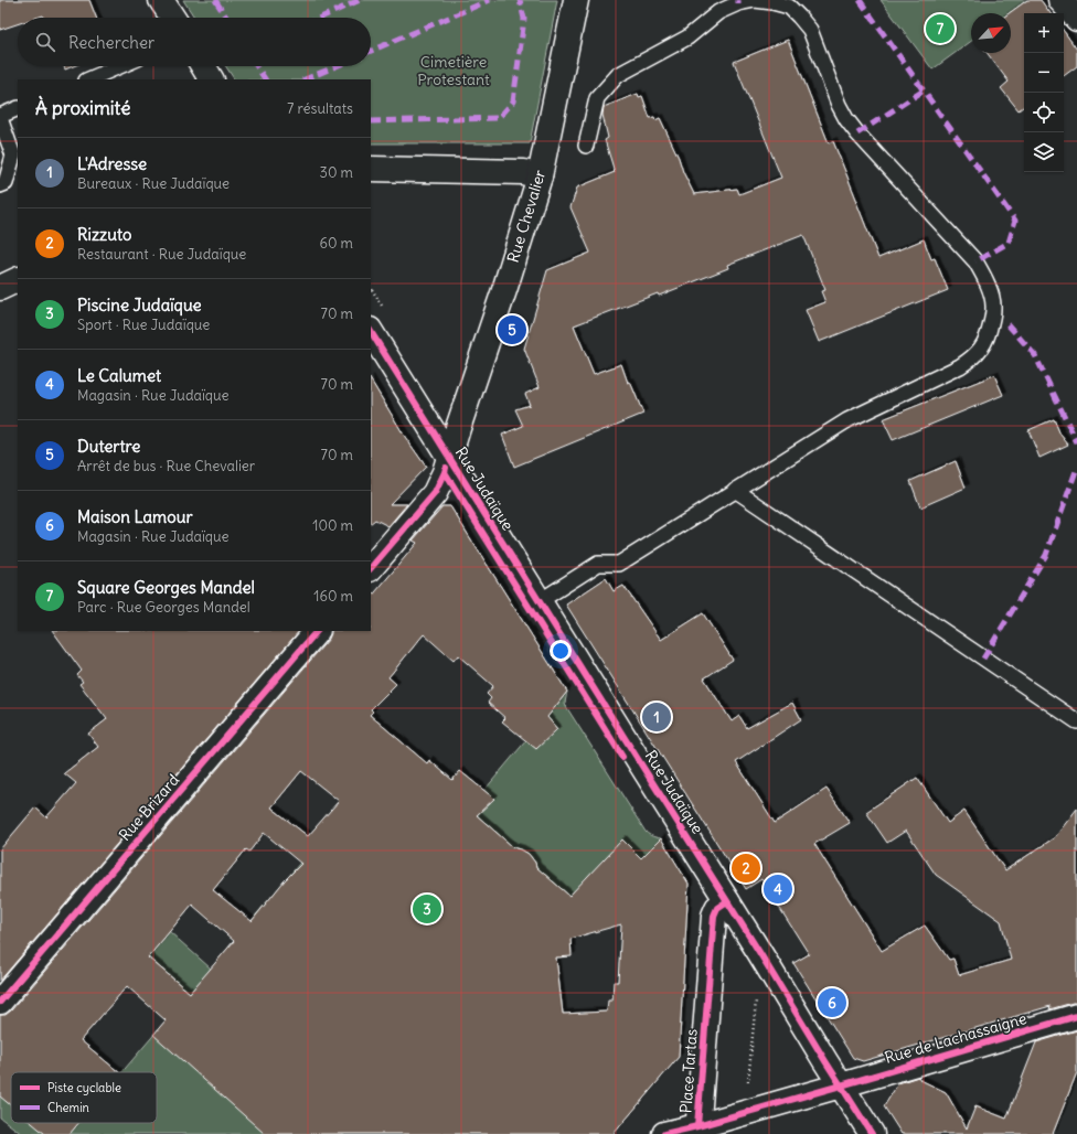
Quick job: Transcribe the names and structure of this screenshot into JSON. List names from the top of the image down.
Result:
{
  "streets": {
    "street": [
      "Rue Chevalier",
      "Rue Judaïque",
      "Rue Brizard",
      "Rue de Lachassaigne",
      "Place Tartas"
    ]
  },
  "crossings": [
    ["Rue Chevalier", "Rue Judaïque"],
    ["Rue Judaïque", "Rue de Lachassaigne"],
    ["Rue Judaïque", "Place Tartas"],
    ["Rue de Lachassaigne", "Place Tartas"]
  ],
  "parks": ["Cimetière Protestant"],
  "legend": ["Piste cyclable", "Chemin"],
  "north": "top right",
  "page": {
    "pins": [
      "7",
      "5",
      "1",
      "2",
      "4",
      "3",
      "6"
    ],
    "map_buttons": ["+", "−"],
    "search": "Rechercher",
    "heading": ["À proximité", "7 résultats"],
    "list": [
      {
        "mark": "1",
        "name": "L'Adresse",
        "note": "Bureaux · Rue Judaïque",
        "value": "30 m"
      },
      {
        "mark": "2",
        "name": "Rizzuto",
        "note": "Restaurant · Rue Judaïque",
        "value": "60 m"
      },
      {
        "mark": "3",
        "name": "Piscine Judaïque",
        "note": "Sport · Rue Judaïque",
        "value": "70 m"
      },
      {
        "mark": "4",
        "name": "Le Calumet",
        "note": "Magasin · Rue Judaïque",
        "value": "70 m"
      },
      {
        "mark": "5",
        "name": "Dutertre",
        "note": "Arrêt de bus · Rue Chevalier",
        "value": "70 m"
      },
      {
        "mark": "6",
        "name": "Maison Lamour",
        "note": "Magasin · Rue Judaïque",
        "value": "100 m"
      },
      {
        "mark": "7",
        "name": "Square Georges Mandel",
        "note": "Parc · Rue Georges Mandel",
        "value": "160 m"
      }
    ]
  }
}
